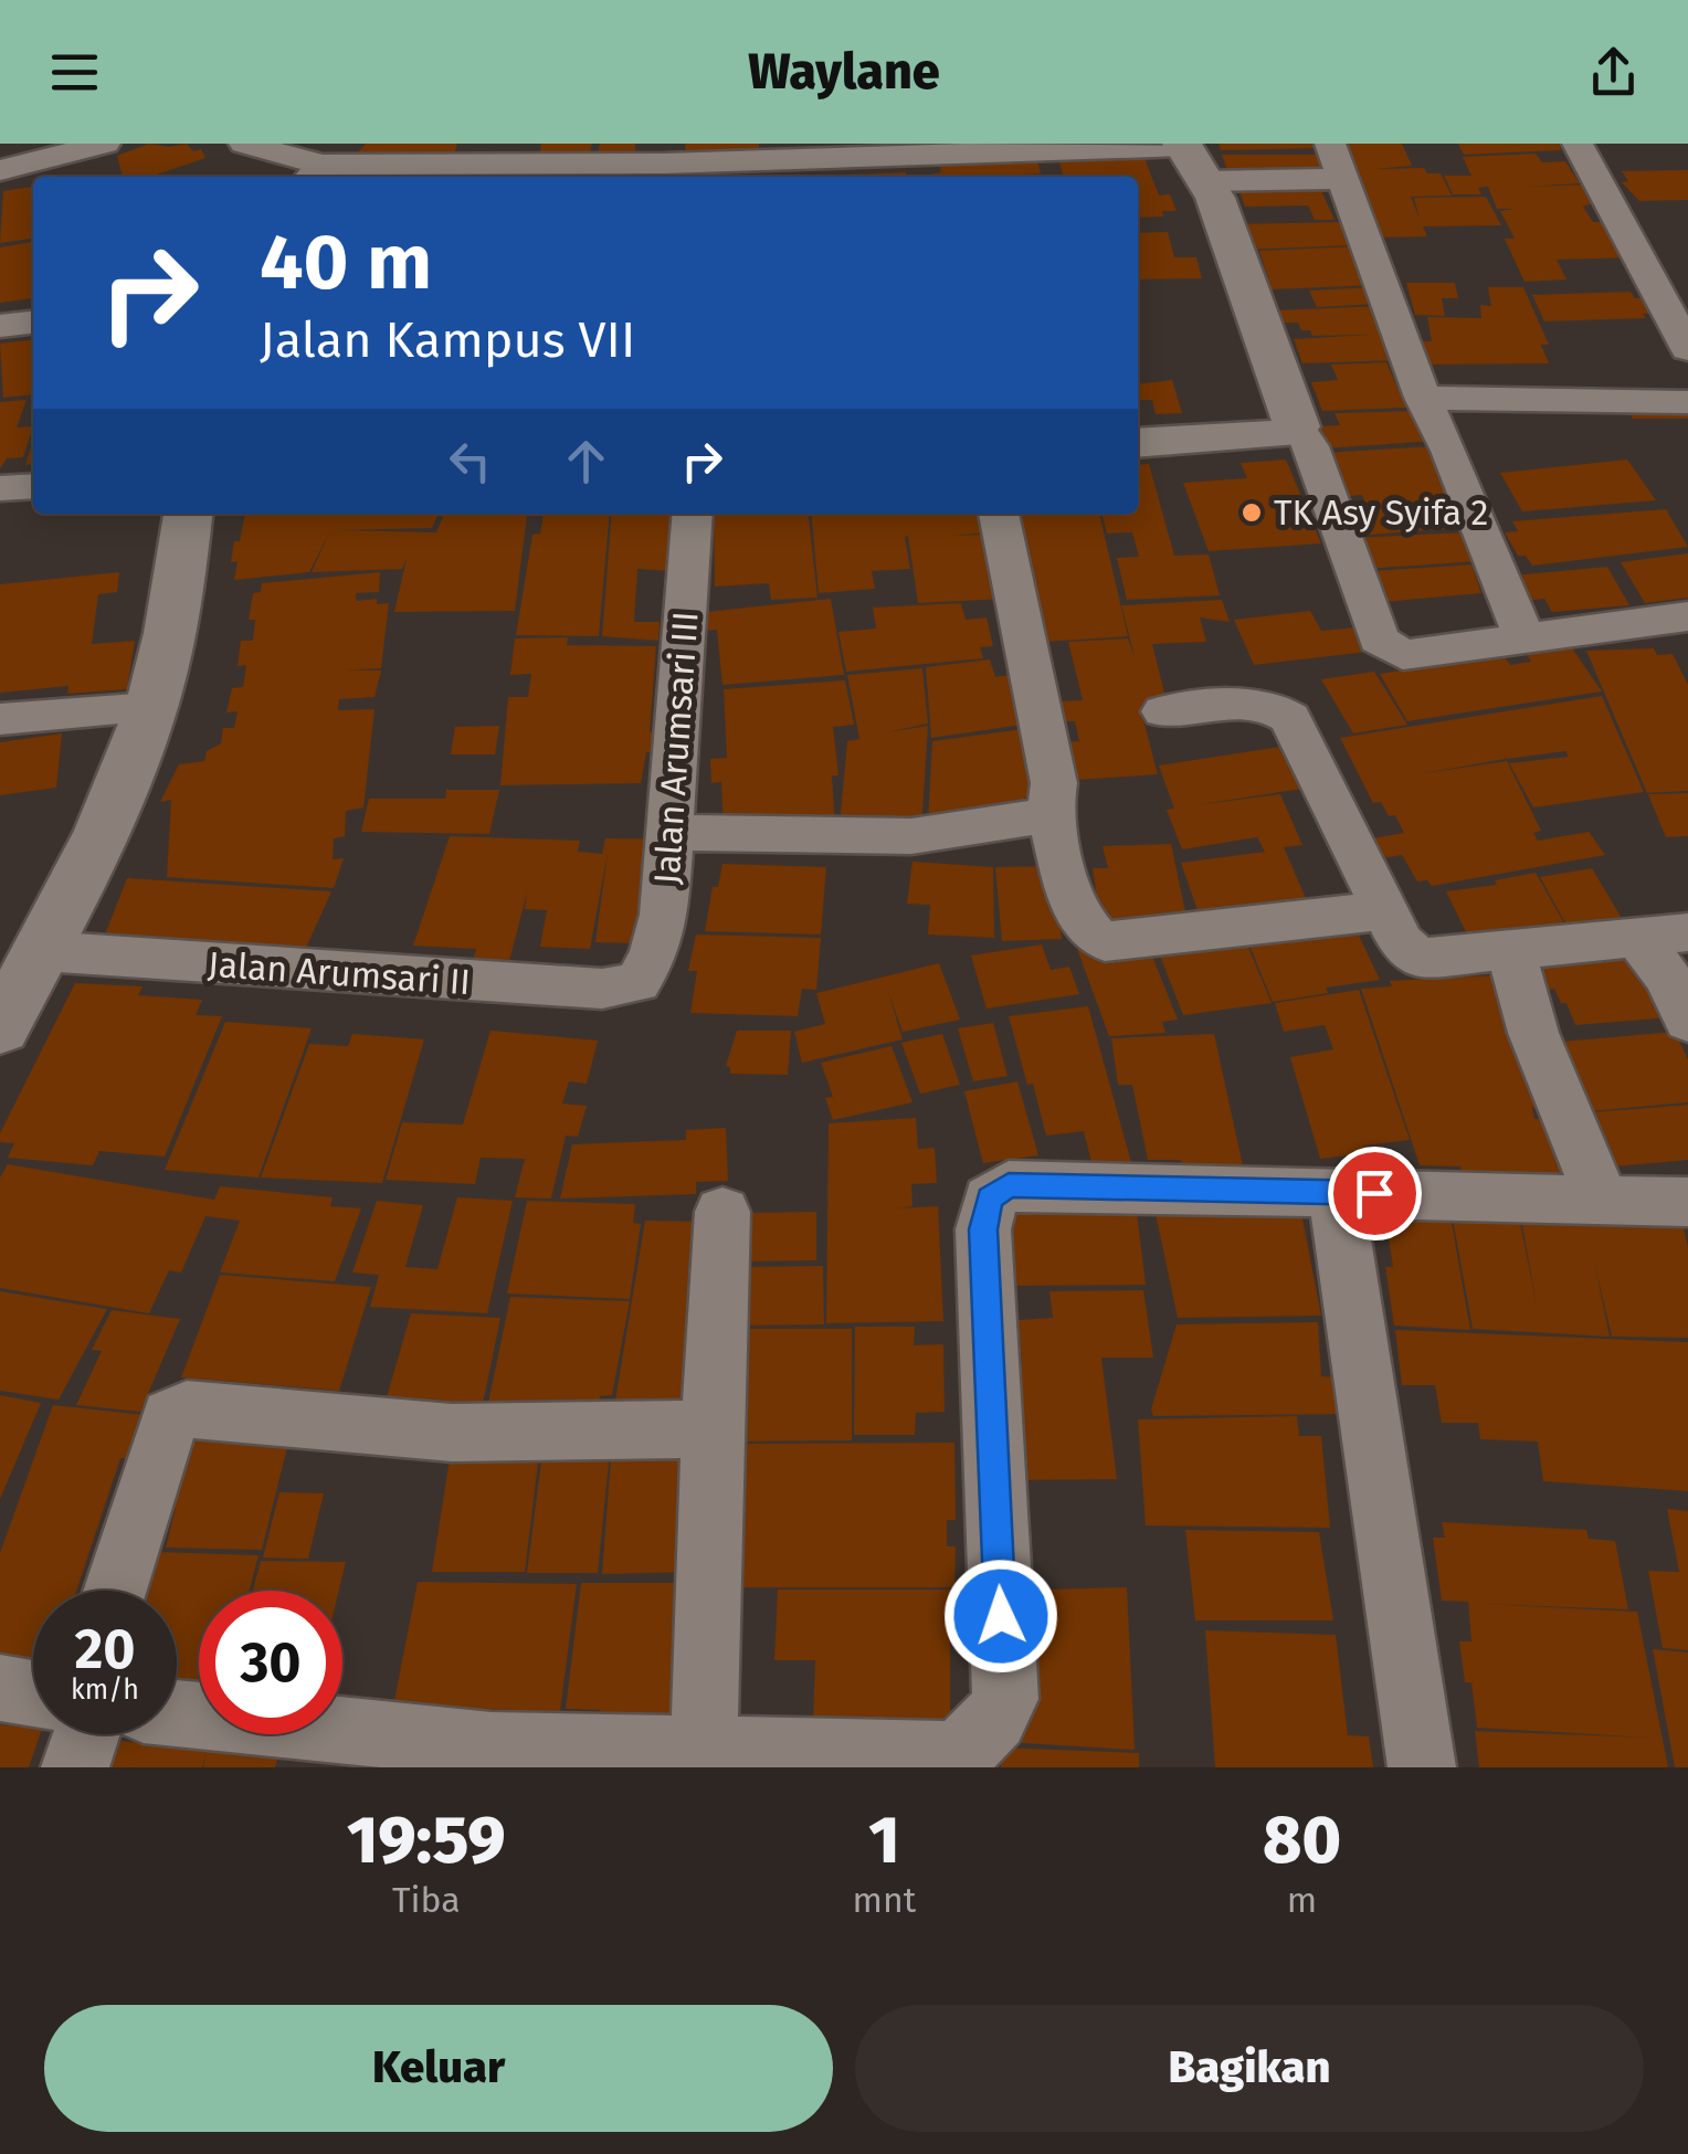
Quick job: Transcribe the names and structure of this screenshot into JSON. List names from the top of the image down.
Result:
{
  "streets": {
    "street": ["Jalan Arumsari III", "Jalan Arumsari II"]
  },
  "crossings": [
    ["Jalan Arumsari III", "Jalan Arumsari II"]
  ],
  "places": ["TK Asy Syifa 2"],
  "page": {
    "header": "Waylane",
    "turn": ["40 m", "Jalan Kampus VII"],
    "speed": "20 km/h",
    "limit": "30",
    "eta": [
      "19:59",
      "Tiba",
      "1",
      "mnt",
      "80",
      "m"
    ],
    "buttons": ["Keluar", "Bagikan"]
  }
}
